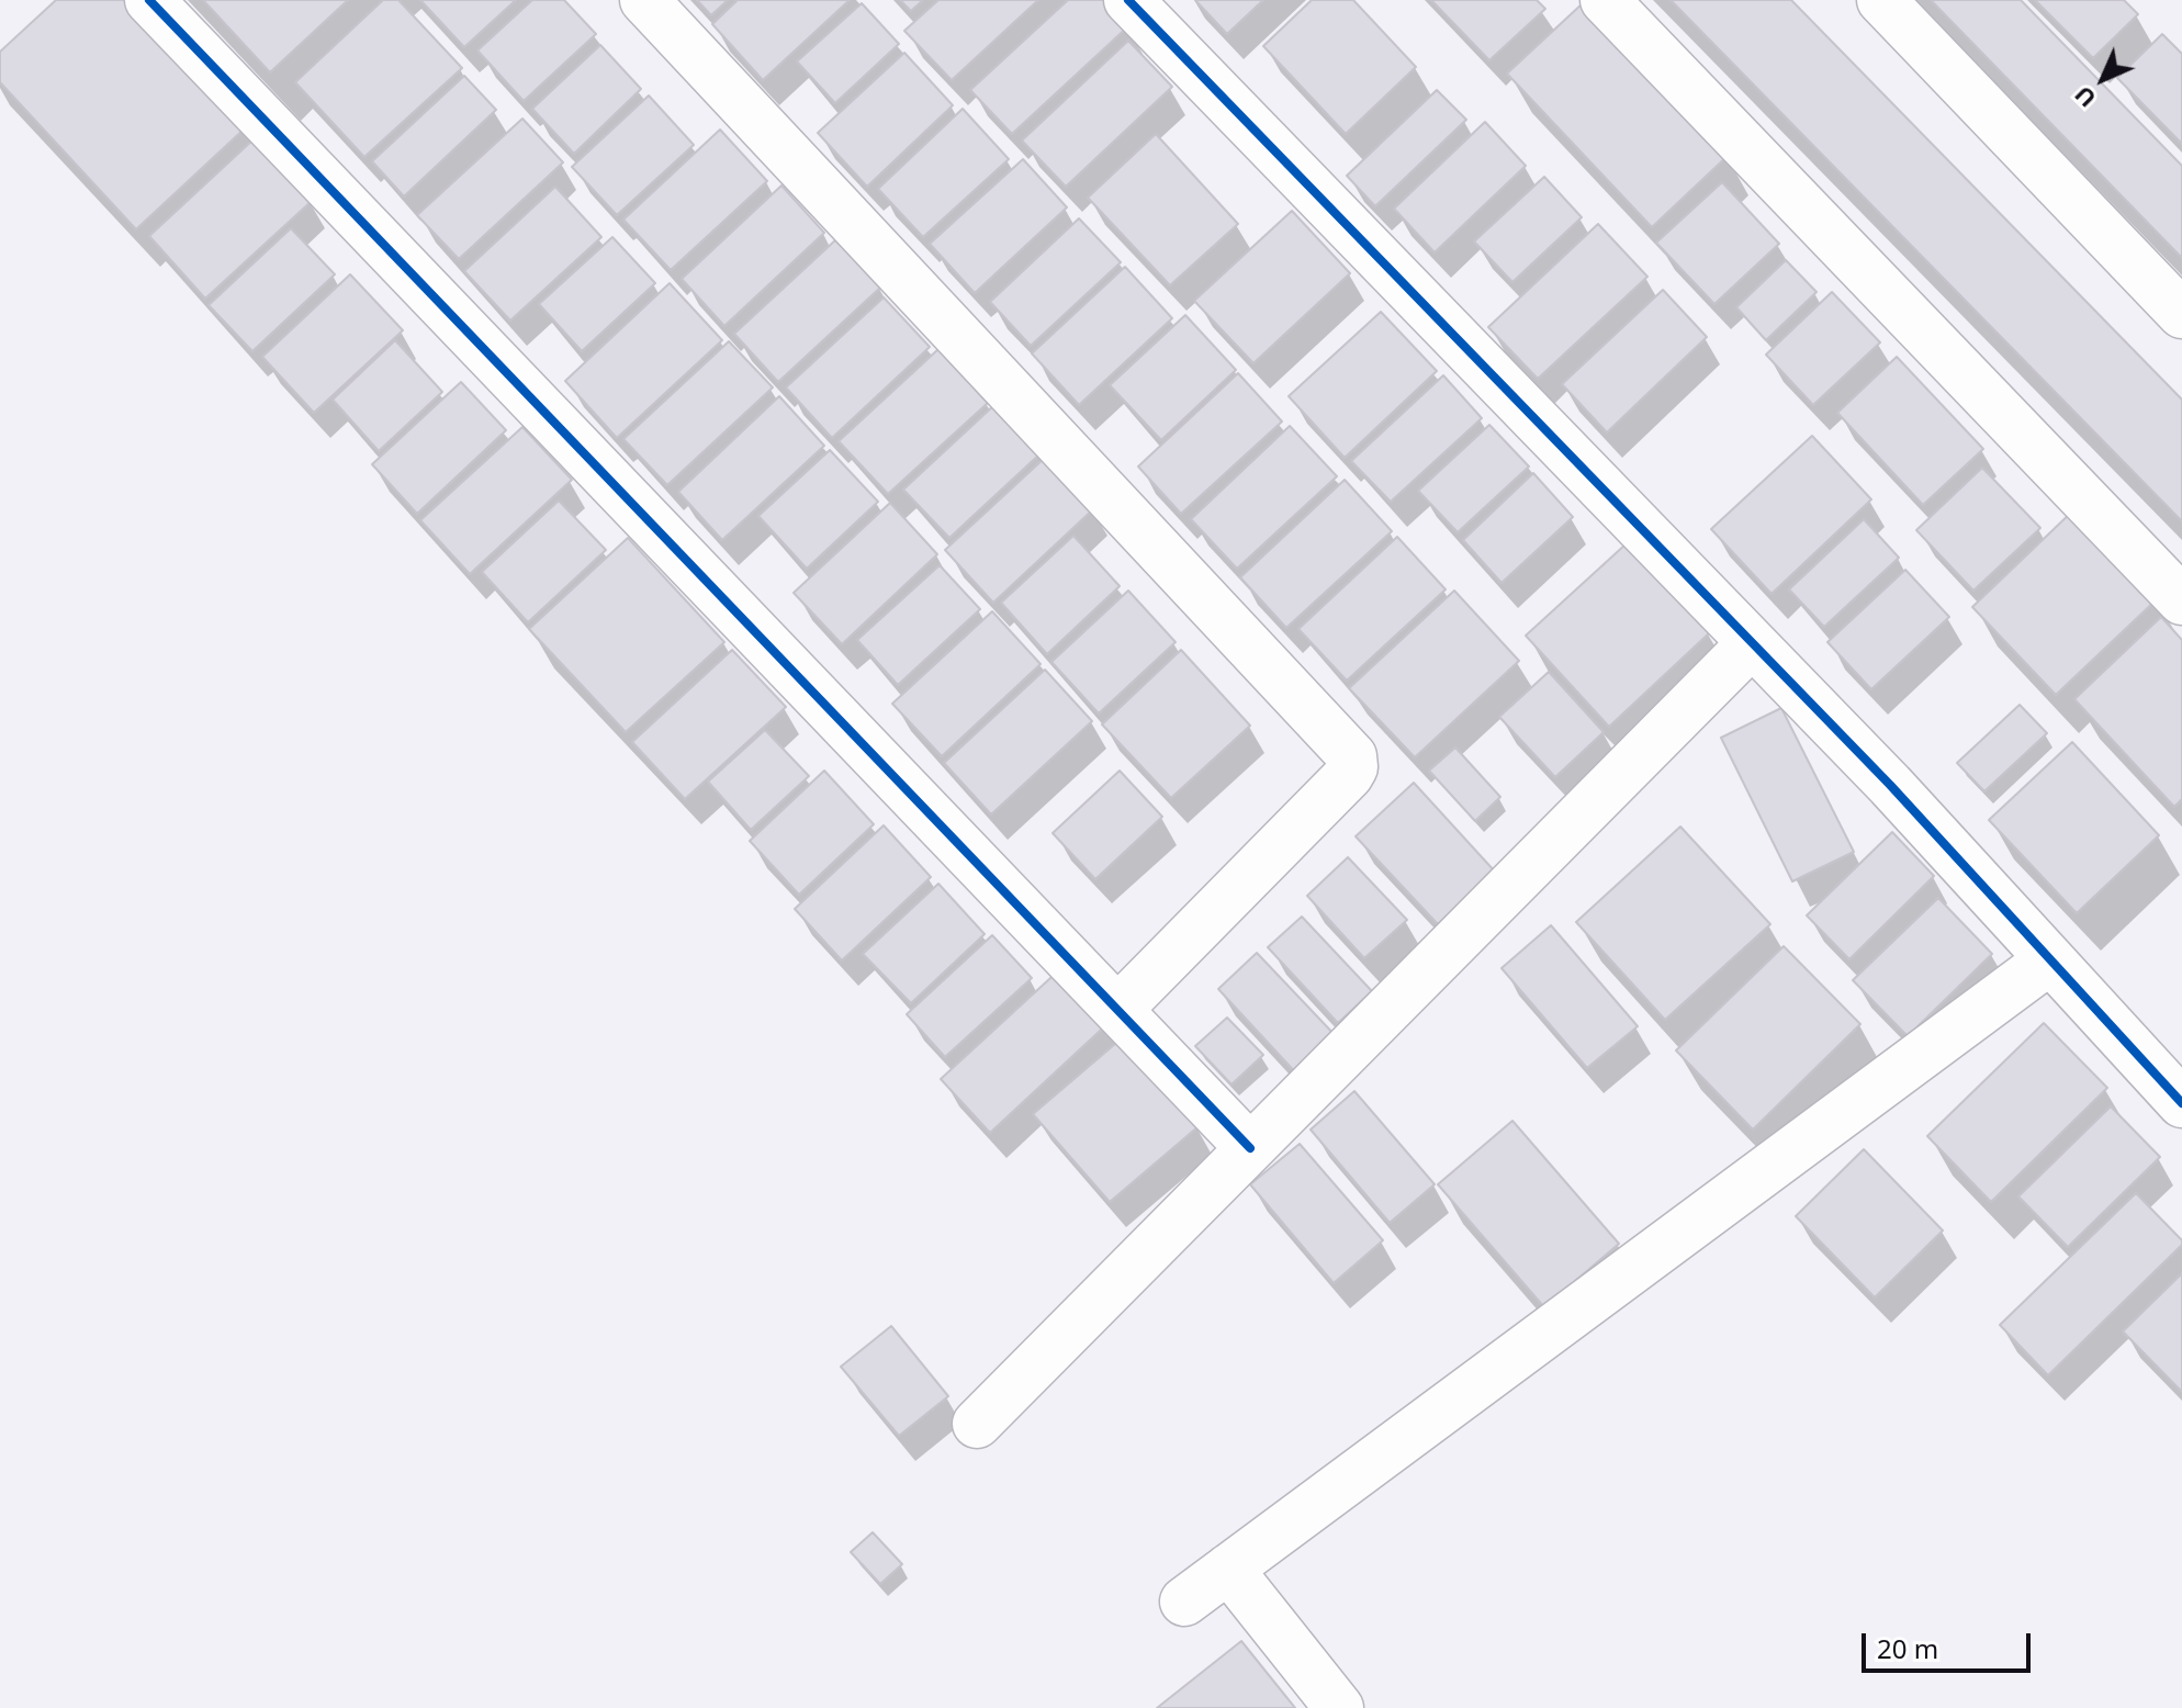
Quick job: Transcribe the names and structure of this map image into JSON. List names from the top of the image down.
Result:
{
  "scale_bar": "20 m",
  "north": "bottom left"
}
